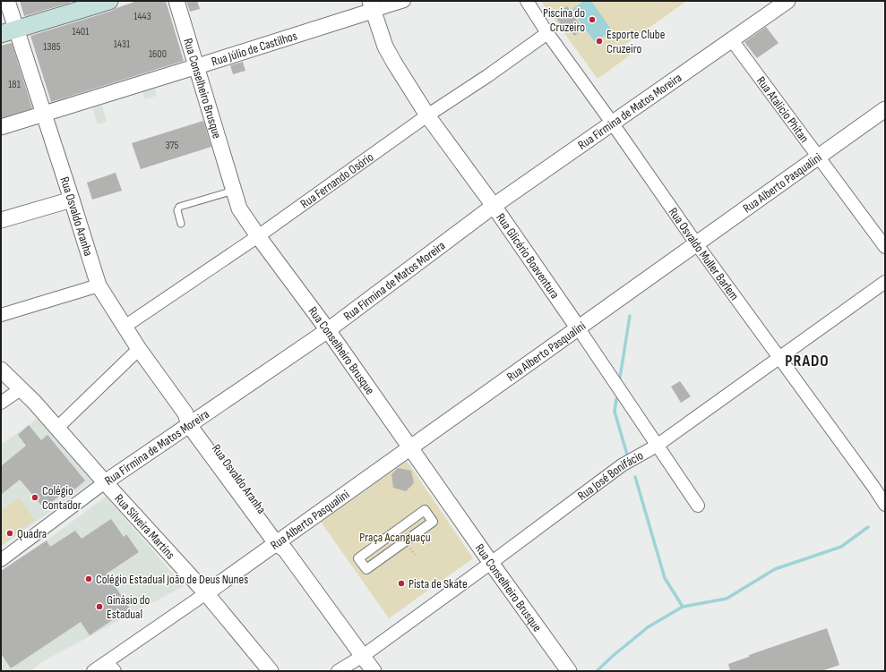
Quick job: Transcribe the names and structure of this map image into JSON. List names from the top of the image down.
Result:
{
  "streets": {
    "street": [
      "Rua Júlio de Castilhos",
      "Rua Conselheiro Brusque",
      "Rua Atalicio Phitan",
      "Rua Firmina de Matos Moreira",
      "Rua Fernando Osório",
      "Rua Alberto Pasqualini",
      "Rua Osvaldo Aranha",
      "Rua Osvaldo Muller Barlem",
      "Rua Glicério Boaventura",
      "Rua José Bonifácio",
      "Rua Silveira Martins"
    ]
  },
  "crossings": [
    ["Rua Júlio de Castilhos", "Rua Conselheiro Brusque"],
    ["Rua Júlio de Castilhos", "Rua Osvaldo Aranha"],
    ["Rua Júlio de Castilhos", "Rua Glicério Boaventura"],
    ["Rua Conselheiro Brusque", "Rua Firmina de Matos Moreira"],
    ["Rua Conselheiro Brusque", "Rua Fernando Osório"],
    ["Rua Conselheiro Brusque", "Rua Alberto Pasqualini"],
    ["Rua Conselheiro Brusque", "Rua José Bonifácio"],
    ["Rua Atalicio Phitan", "Rua Firmina de Matos Moreira"],
    ["Rua Atalicio Phitan", "Rua Alberto Pasqualini"],
    ["Rua Firmina de Matos Moreira", "Rua Osvaldo Aranha"],
    ["Rua Firmina de Matos Moreira", "Rua Osvaldo Muller Barlem"],
    ["Rua Firmina de Matos Moreira", "Rua Glicério Boaventura"],
    ["Rua Firmina de Matos Moreira", "Rua Silveira Martins"],
    ["Rua Fernando Osório", "Rua Osvaldo Aranha"],
    ["Rua Fernando Osório", "Rua Osvaldo Muller Barlem"],
    ["Rua Fernando Osório", "Rua Glicério Boaventura"],
    ["Rua Alberto Pasqualini", "Rua Osvaldo Aranha"],
    ["Rua Alberto Pasqualini", "Rua Osvaldo Muller Barlem"],
    ["Rua Alberto Pasqualini", "Rua Glicério Boaventura"],
    ["Rua Alberto Pasqualini", "Rua Silveira Martins"],
    ["Rua Osvaldo Aranha", "Rua José Bonifácio"],
    ["Rua Osvaldo Muller Barlem", "Rua José Bonifácio"],
    ["Rua Glicério Boaventura", "Rua José Bonifácio"]
  ],
  "districts": ["PRADO"],
  "parks": ["Praça Acanguaçu"],
  "places": [
    "Piscina do Cruzeiro",
    "Esporte Clube Cruzeiro",
    "Colégio Contador",
    "Quadra",
    "Colégio Estadual João de Deus Nunes",
    "Pista de Skate",
    "Ginásio do Estadual"
  ],
  "house_numbers": [
    "1443",
    "1401",
    "1431",
    "1385",
    "1600",
    "181",
    "375"
  ]
}
